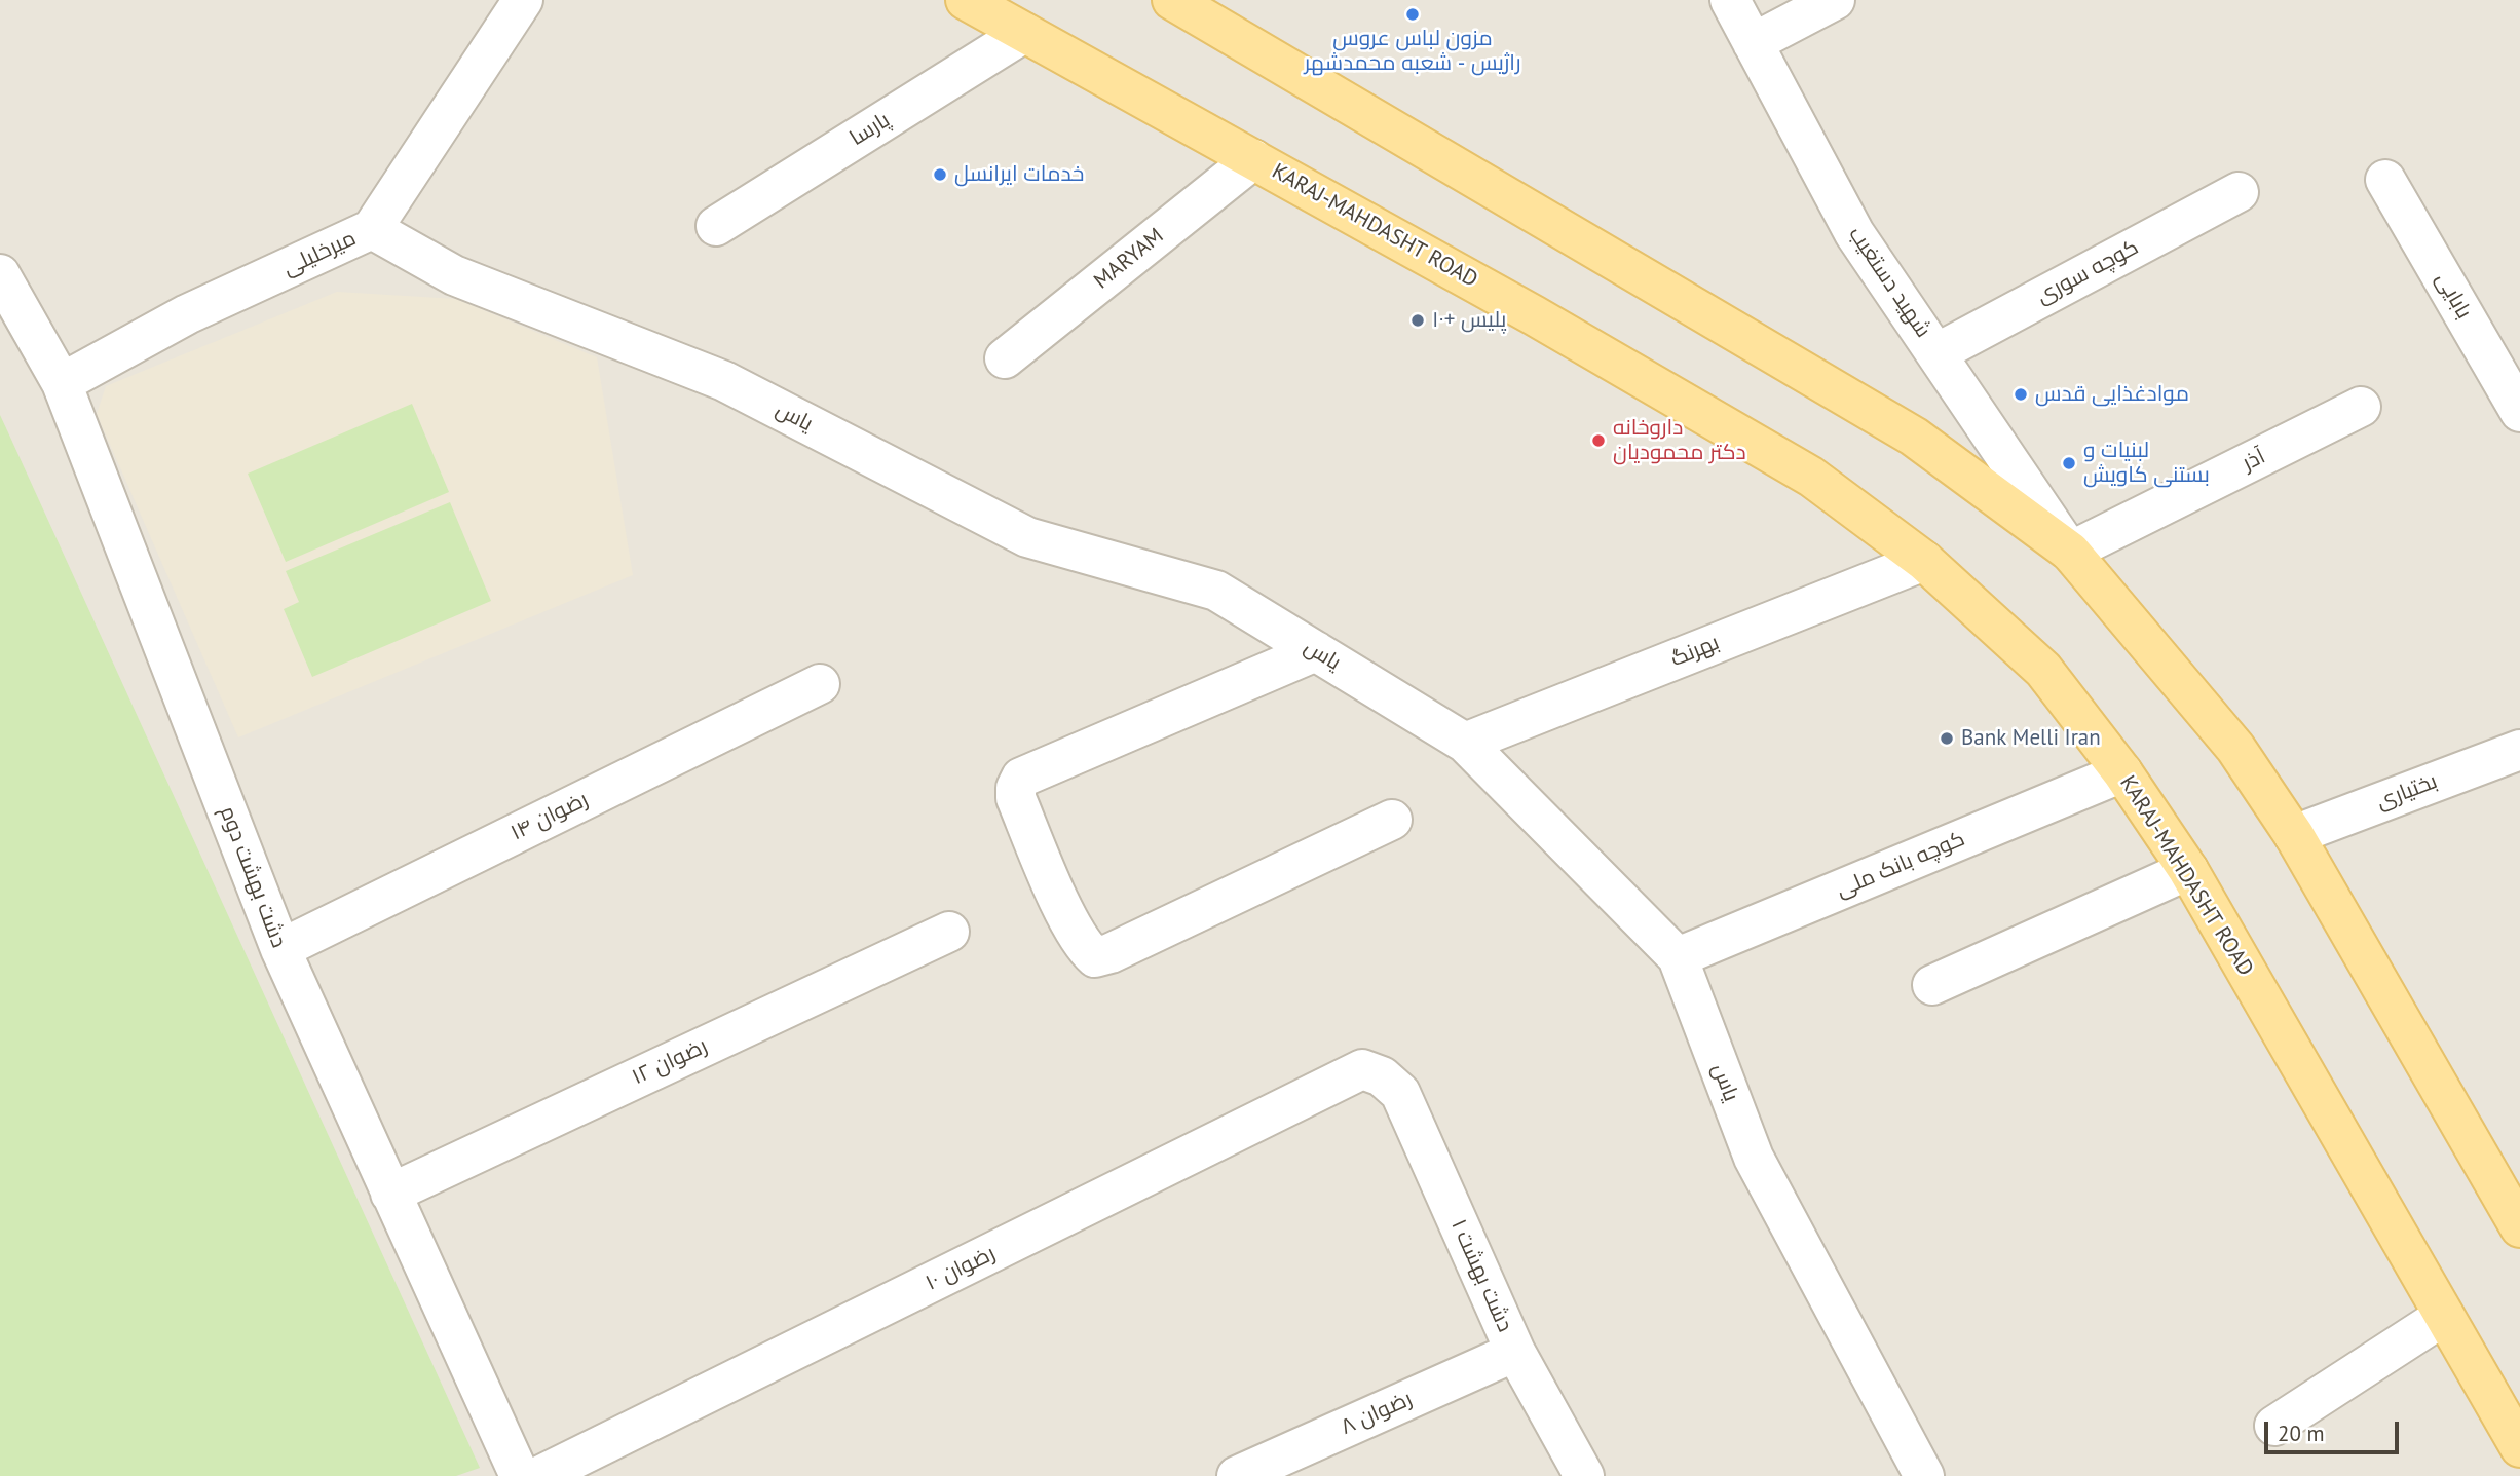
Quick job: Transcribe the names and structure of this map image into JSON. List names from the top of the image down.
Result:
{
  "streets": {
    "main road": ["KARAJ-MAHDASHT ROAD"],
    "street": [
      "پارسا",
      "میرخلیلی",
      "MARYAM",
      "کوچه سوری",
      "شهید دستغیب",
      "بابایی",
      "یاس",
      "آذر",
      "بهرنگ",
      "بختیاری",
      "رضوان ۱۴",
      "کوچه بانک ملی",
      "دشت بهشت دوم",
      "رضوان ۱۲",
      "رضوان ۱۰",
      "دشت بهشت ۱",
      "رضوان ۸"
    ]
  },
  "crossings": [
    ["پارسا", "KARAJ-MAHDASHT ROAD"],
    ["KARAJ-MAHDASHT ROAD", "MARYAM"],
    ["KARAJ-MAHDASHT ROAD", "بهرنگ"],
    ["KARAJ-MAHDASHT ROAD", "کوچه بانک ملی"],
    ["میرخلیلی", "یاس"],
    ["میرخلیلی", "دشت بهشت دوم"],
    ["کوچه سوری", "شهید دستغیب"],
    ["شهید دستغیب", "آذر"],
    ["یاس", "بهرنگ"],
    ["یاس", "کوچه بانک ملی"],
    ["رضوان ۱۴", "دشت بهشت دوم"],
    ["دشت بهشت دوم", "رضوان ۱۲"],
    ["رضوان ۱۰", "دشت بهشت ۱"],
    ["دشت بهشت ۱", "رضوان ۸"]
  ],
  "places": [
    "مزون لباس عروس راژیس - شعبه محمدشهر",
    "خدمات ایرانسل",
    "پلیس +۱۰",
    "موادغذایی قدس",
    "داروخانه دکتر محمودیان",
    "لبنیات و بستنی کاویش",
    "Bank Melli Iran"
  ],
  "scale_bar": "20 m"
}
